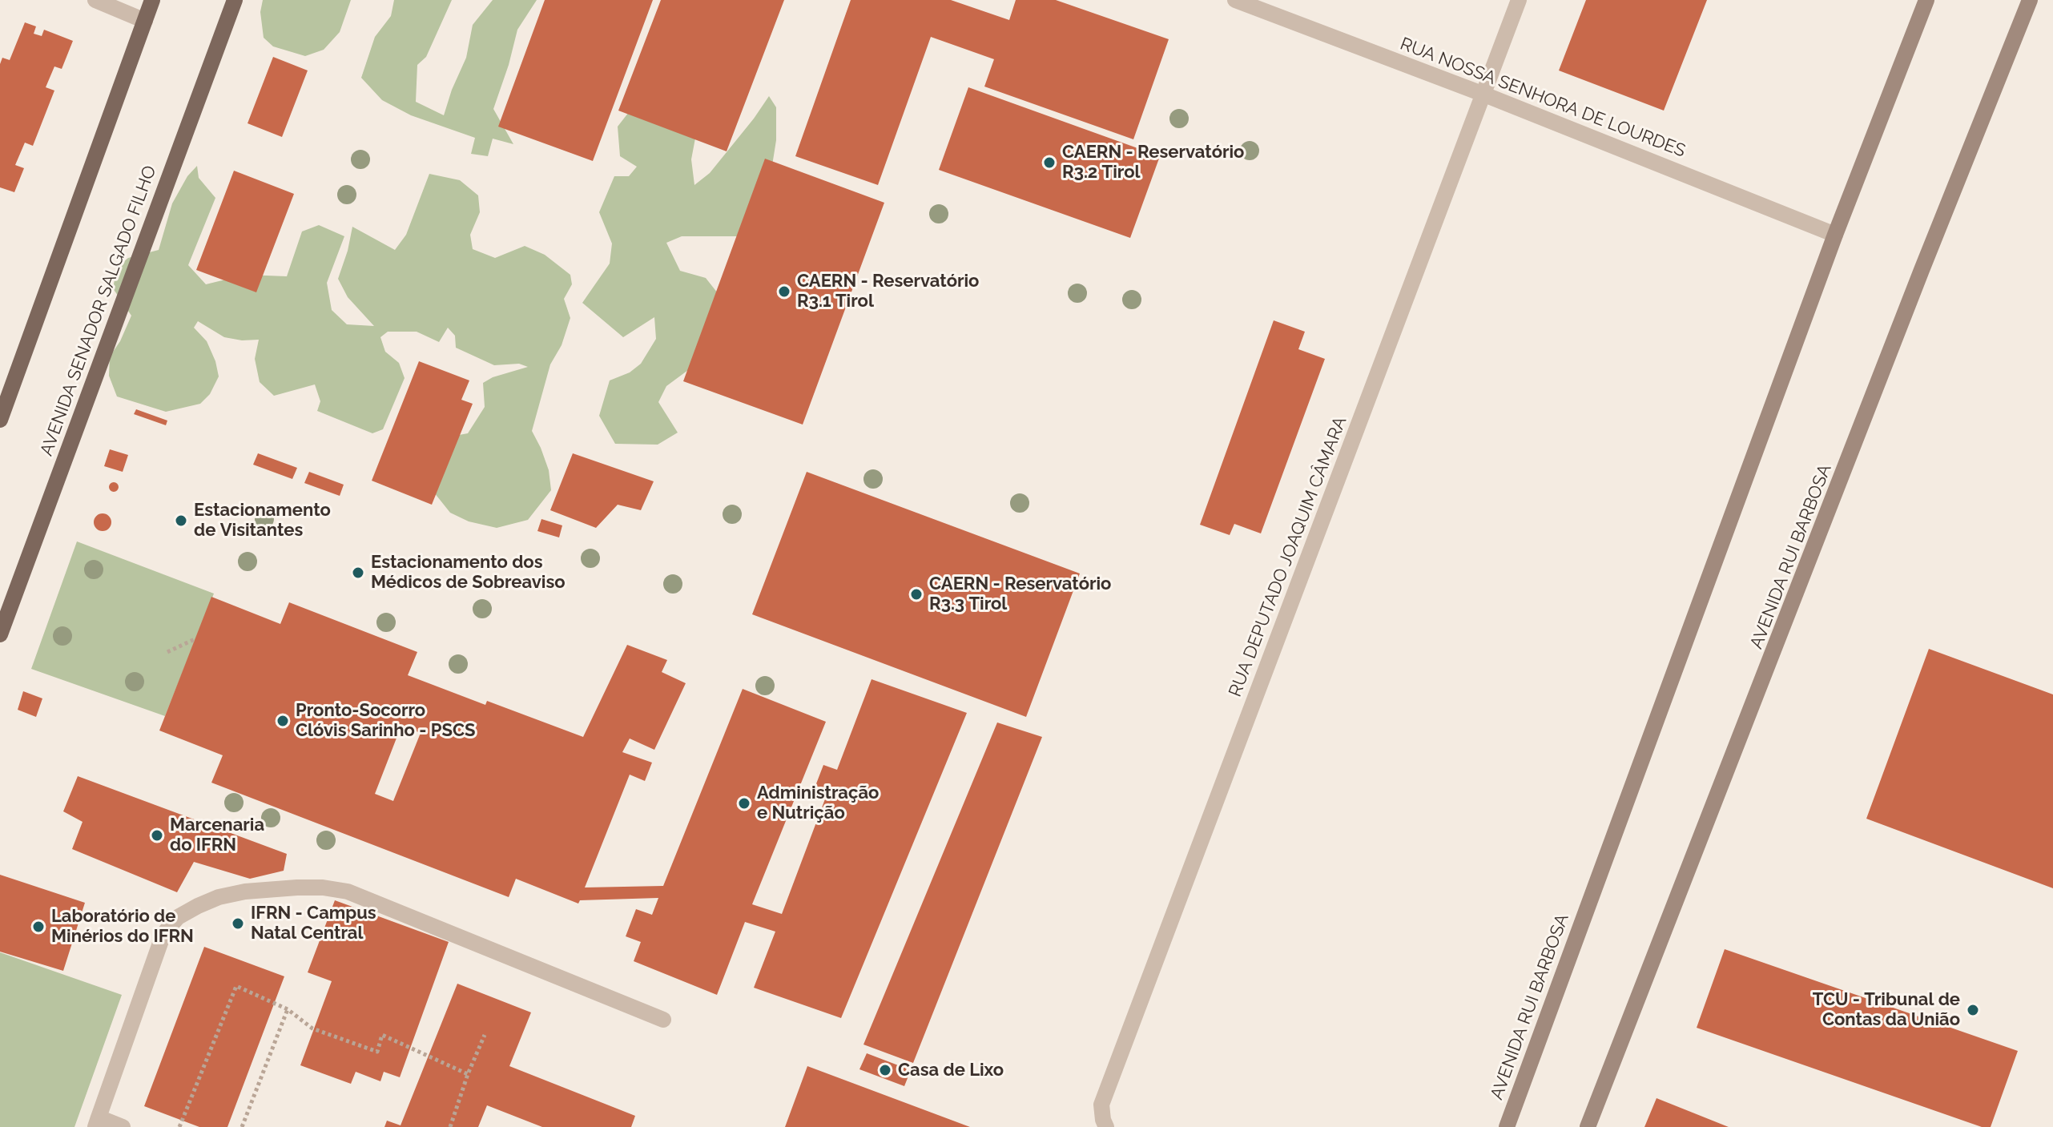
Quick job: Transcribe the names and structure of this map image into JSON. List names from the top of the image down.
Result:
{
  "streets": {
    "main road": ["AVENIDA SENADOR SALGADO FILHO", "AVENIDA RUI BARBOSA"],
    "street": ["RUA NOSSA SENHORA DE LOURDES", "RUA DEPUTADO JOAQUIM CÂMARA"]
  },
  "crossings": [
    ["RUA NOSSA SENHORA DE LOURDES", "RUA DEPUTADO JOAQUIM CÂMARA"],
    ["RUA NOSSA SENHORA DE LOURDES", "AVENIDA RUI BARBOSA"]
  ],
  "places": [
    "CAERN - Reservatório R3.2 Tirol",
    "CAERN - Reservatório R3.1 Tirol",
    "Estacionamento de Visitantes",
    "Estacionamento dos Médicos de Sobreaviso",
    "CAERN - Reservatório R3.3 Tirol",
    "Pronto-Socorro Clóvis Sarinho - PSCS",
    "Administração e Nutrição",
    "Marcenaria do IFRN",
    "IFRN - Campus Natal Central",
    "Laboratório de Minérios do IFRN",
    "TCU - Tribunal de Contas da União",
    "Casa de Lixo"
  ]
}
